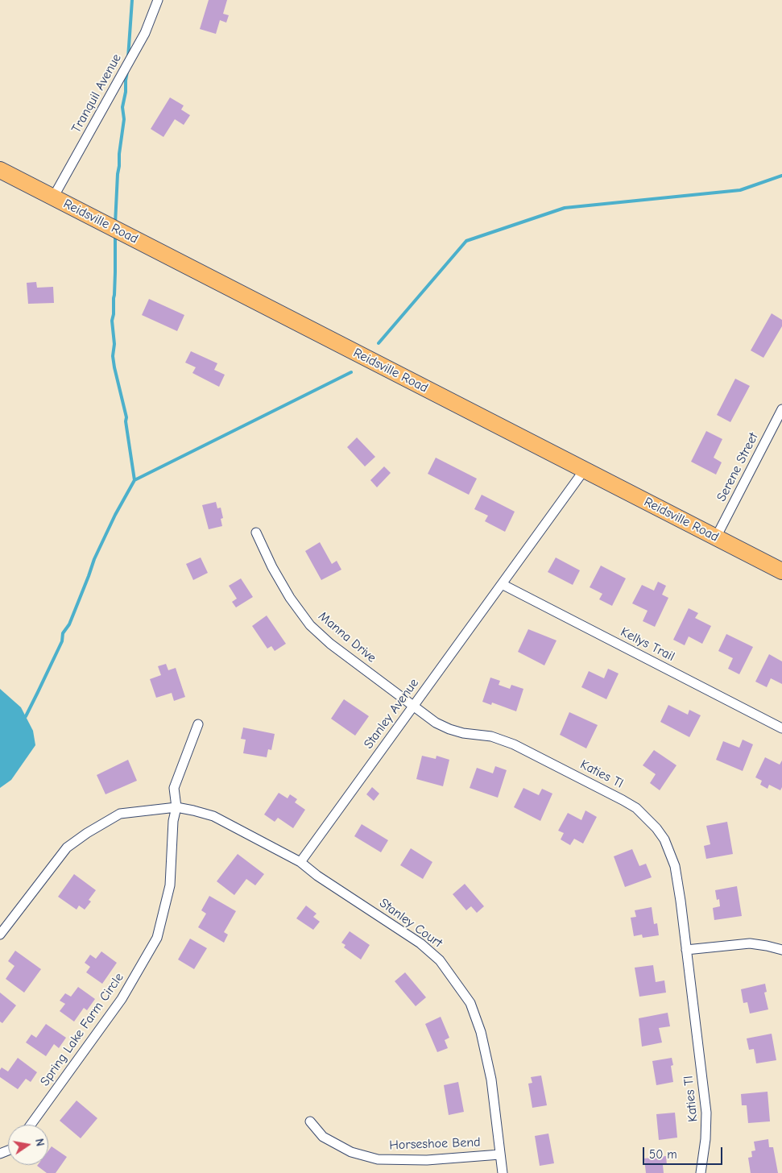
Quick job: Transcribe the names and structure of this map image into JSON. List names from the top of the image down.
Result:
{
  "streets": {
    "highway": ["Reidsville Road"],
    "street": [
      "Tranquil Avenue",
      "Serene Street",
      "Manna Drive",
      "Kellys Trail",
      "Stanley Avenue",
      "Katies Tl",
      "Stanley Court",
      "Spring Lake Farm Circle",
      "Horseshoe Bend"
    ]
  },
  "crossings": [
    ["Tranquil Avenue", "Reidsville Road"],
    ["Reidsville Road", "Serene Street"],
    ["Reidsville Road", "Stanley Avenue"],
    ["Manna Drive", "Stanley Avenue"],
    ["Manna Drive", "Katies Tl"],
    ["Kellys Trail", "Stanley Avenue"],
    ["Stanley Avenue", "Katies Tl"],
    ["Stanley Avenue", "Stanley Court"],
    ["Stanley Court", "Horseshoe Bend"]
  ],
  "scale_bar": "50 m",
  "north": "right"
}
